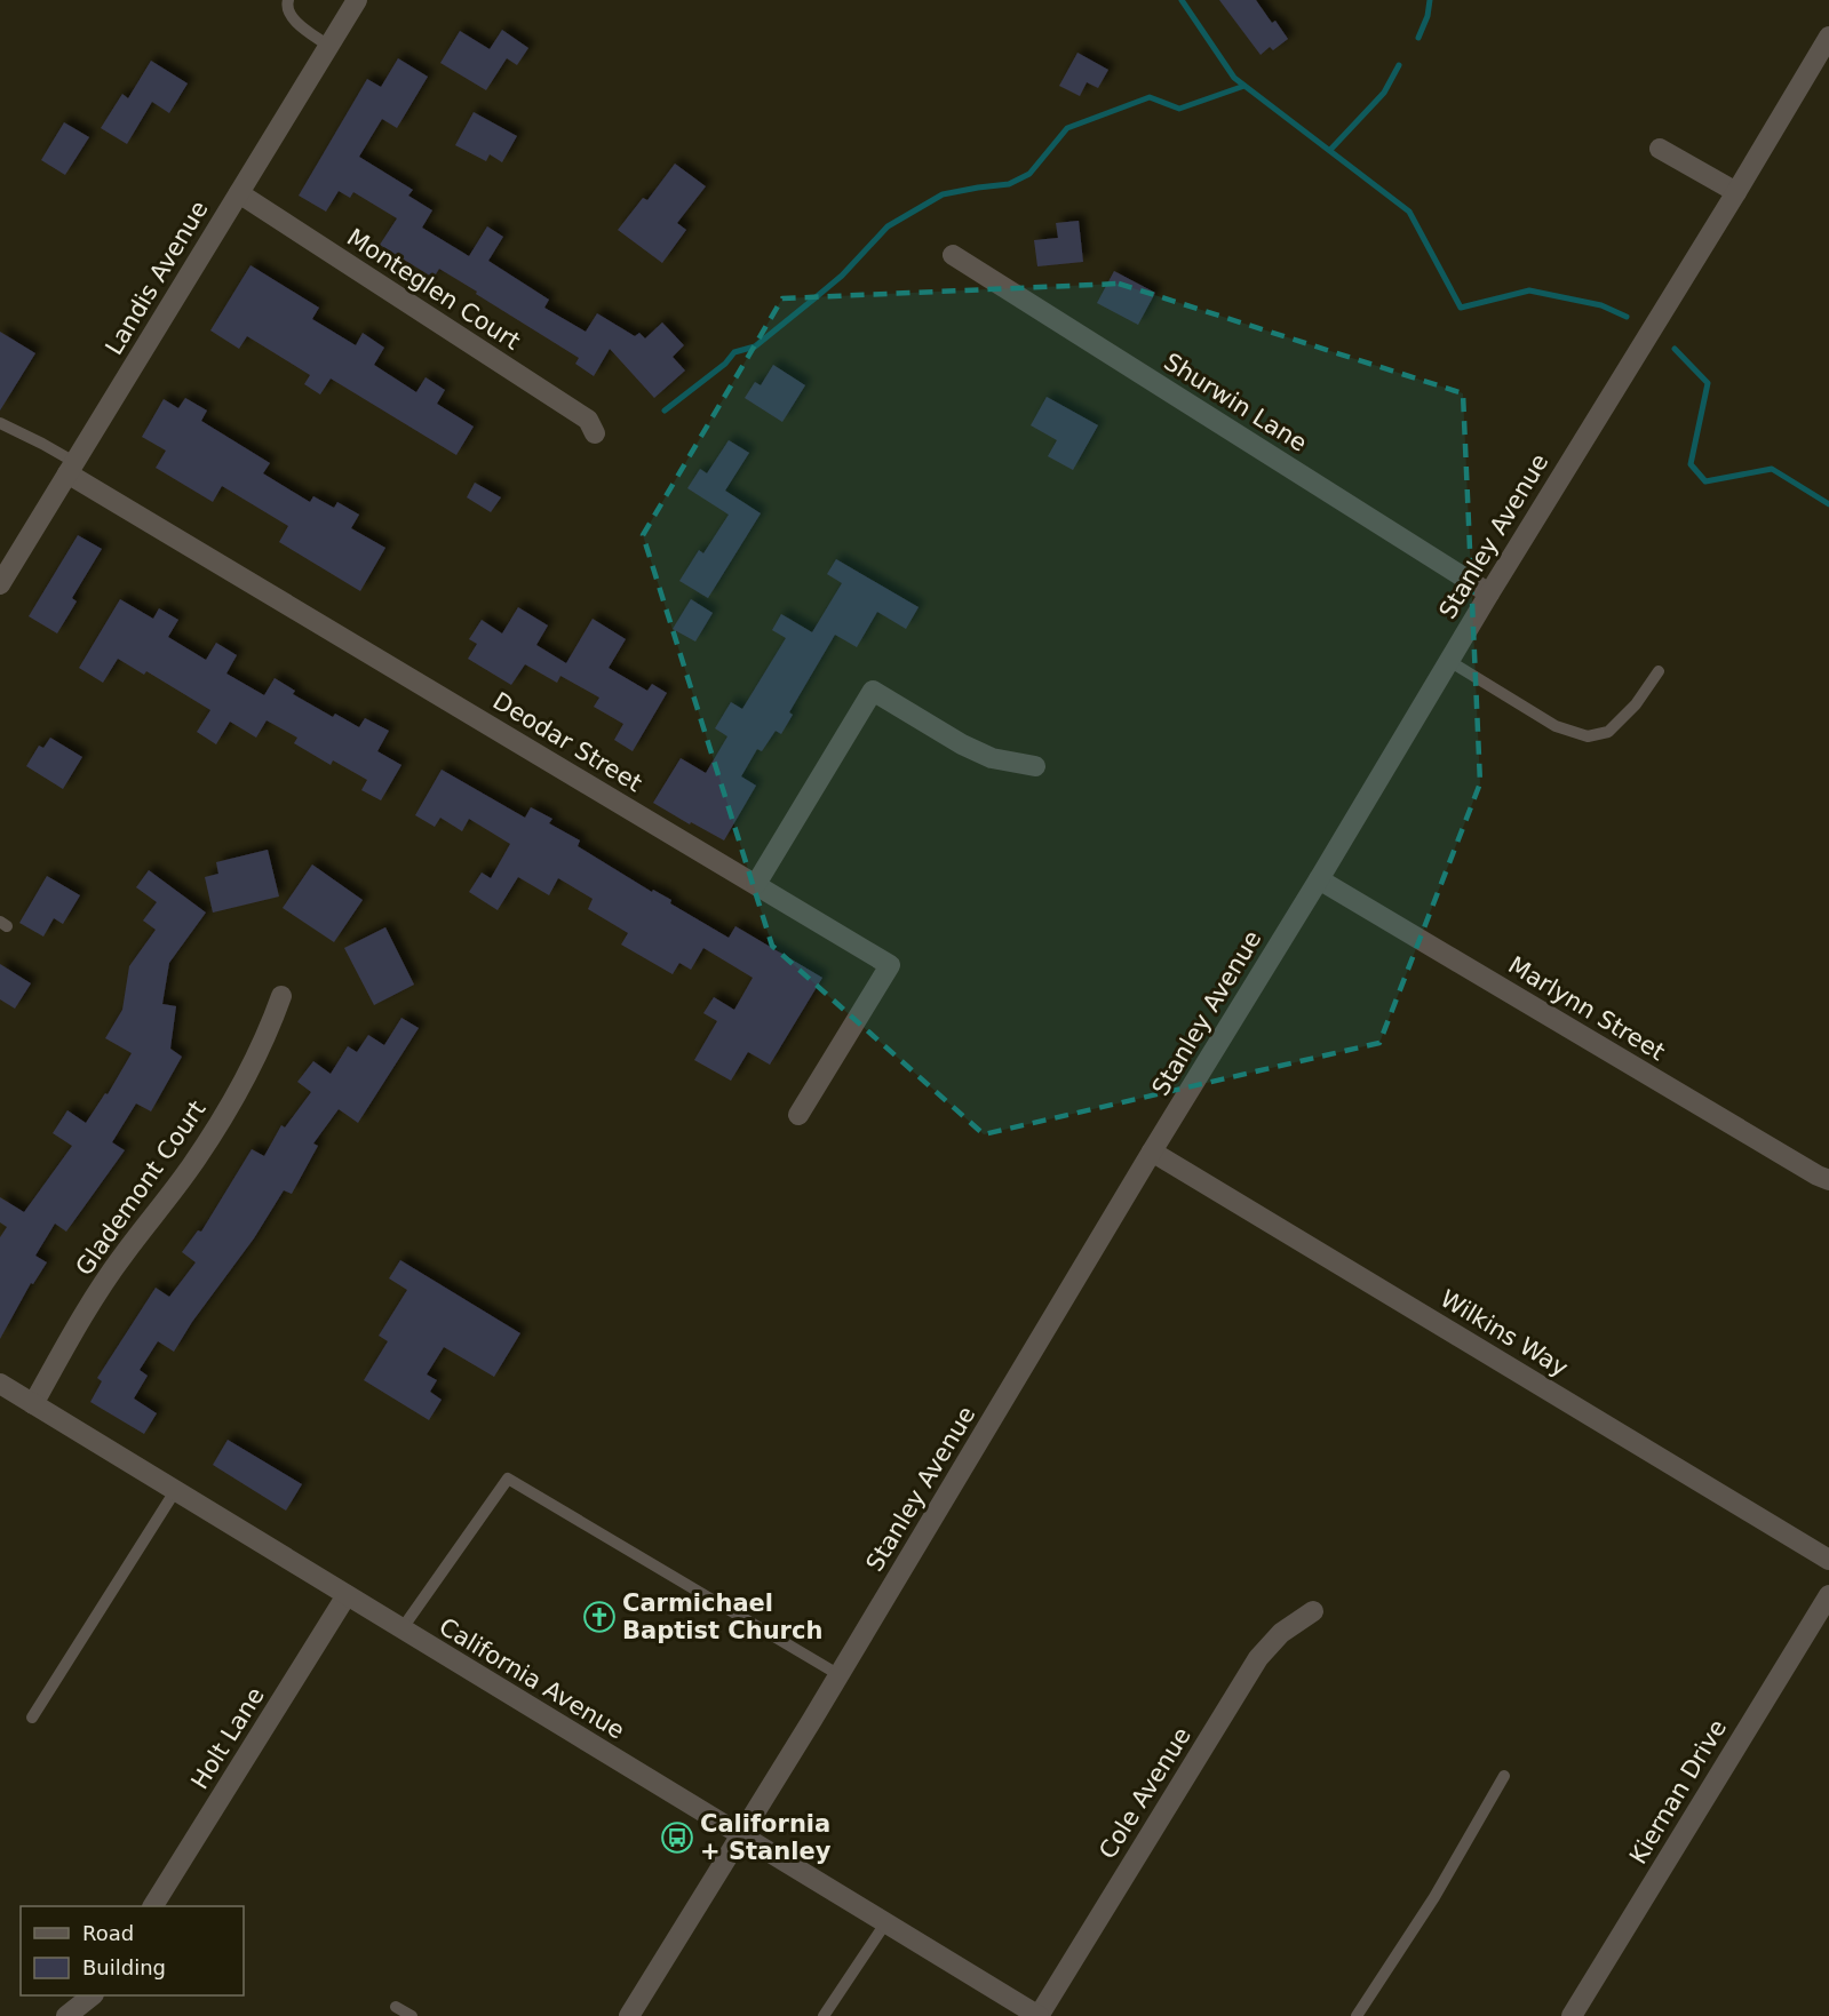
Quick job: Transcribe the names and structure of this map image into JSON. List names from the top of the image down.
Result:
{
  "streets": {
    "street": [
      "Landis Avenue",
      "Monteglen Court",
      "Shurwin Lane",
      "Stanley Avenue",
      "Deodar Street",
      "Marlynn Street",
      "Glademont Court",
      "Wilkins Way",
      "California Avenue",
      "Holt Lane",
      "Kiernan Drive",
      "Cole Avenue"
    ]
  },
  "crossings": [
    ["Landis Avenue", "Monteglen Court"],
    ["Landis Avenue", "Deodar Street"],
    ["Shurwin Lane", "Stanley Avenue"],
    ["Stanley Avenue", "Marlynn Street"],
    ["Stanley Avenue", "Wilkins Way"],
    ["Stanley Avenue", "California Avenue"],
    ["Glademont Court", "California Avenue"],
    ["California Avenue", "Holt Lane"],
    ["California Avenue", "Cole Avenue"]
  ],
  "places": {
    "church": ["Carmichael Baptist Church"],
    "bus stop": ["California + Stanley"]
  },
  "legend": ["Road", "Building"]
}
